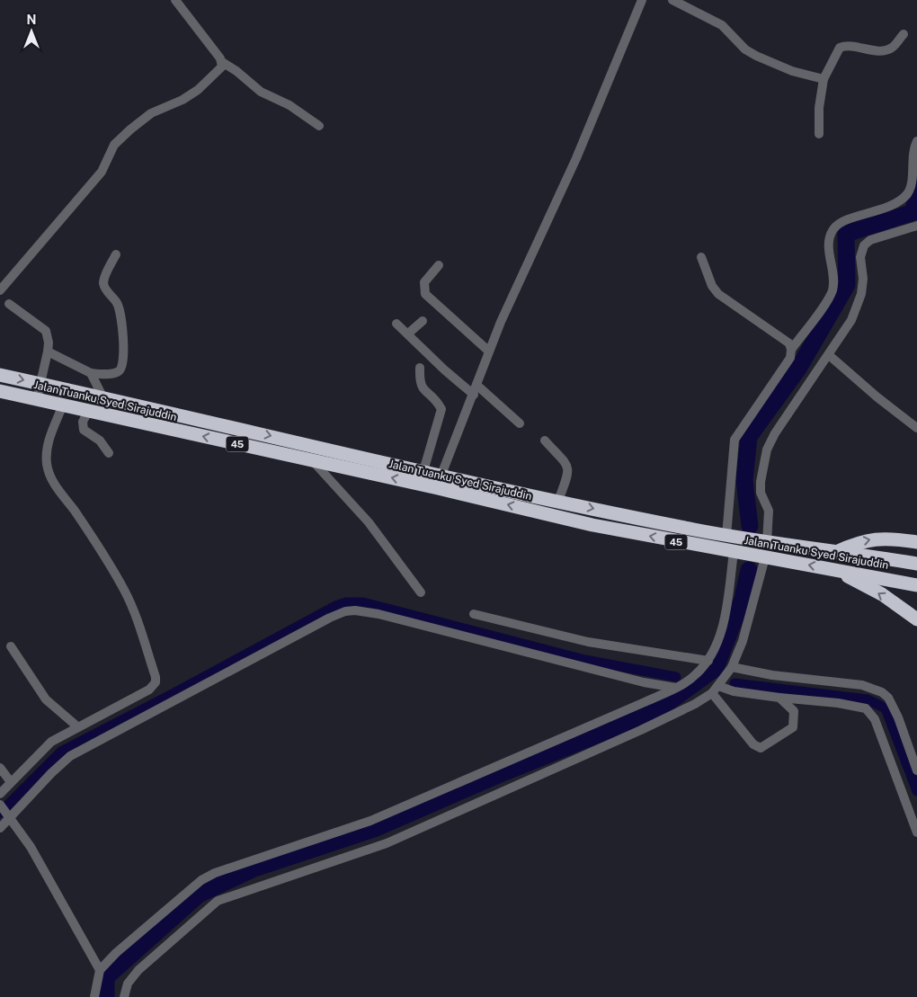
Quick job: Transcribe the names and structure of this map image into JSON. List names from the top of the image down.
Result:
{
  "streets": {
    "highway": ["Jalan Tuanku Syed Sirajuddin", "45"]
  },
  "north": "top"
}
